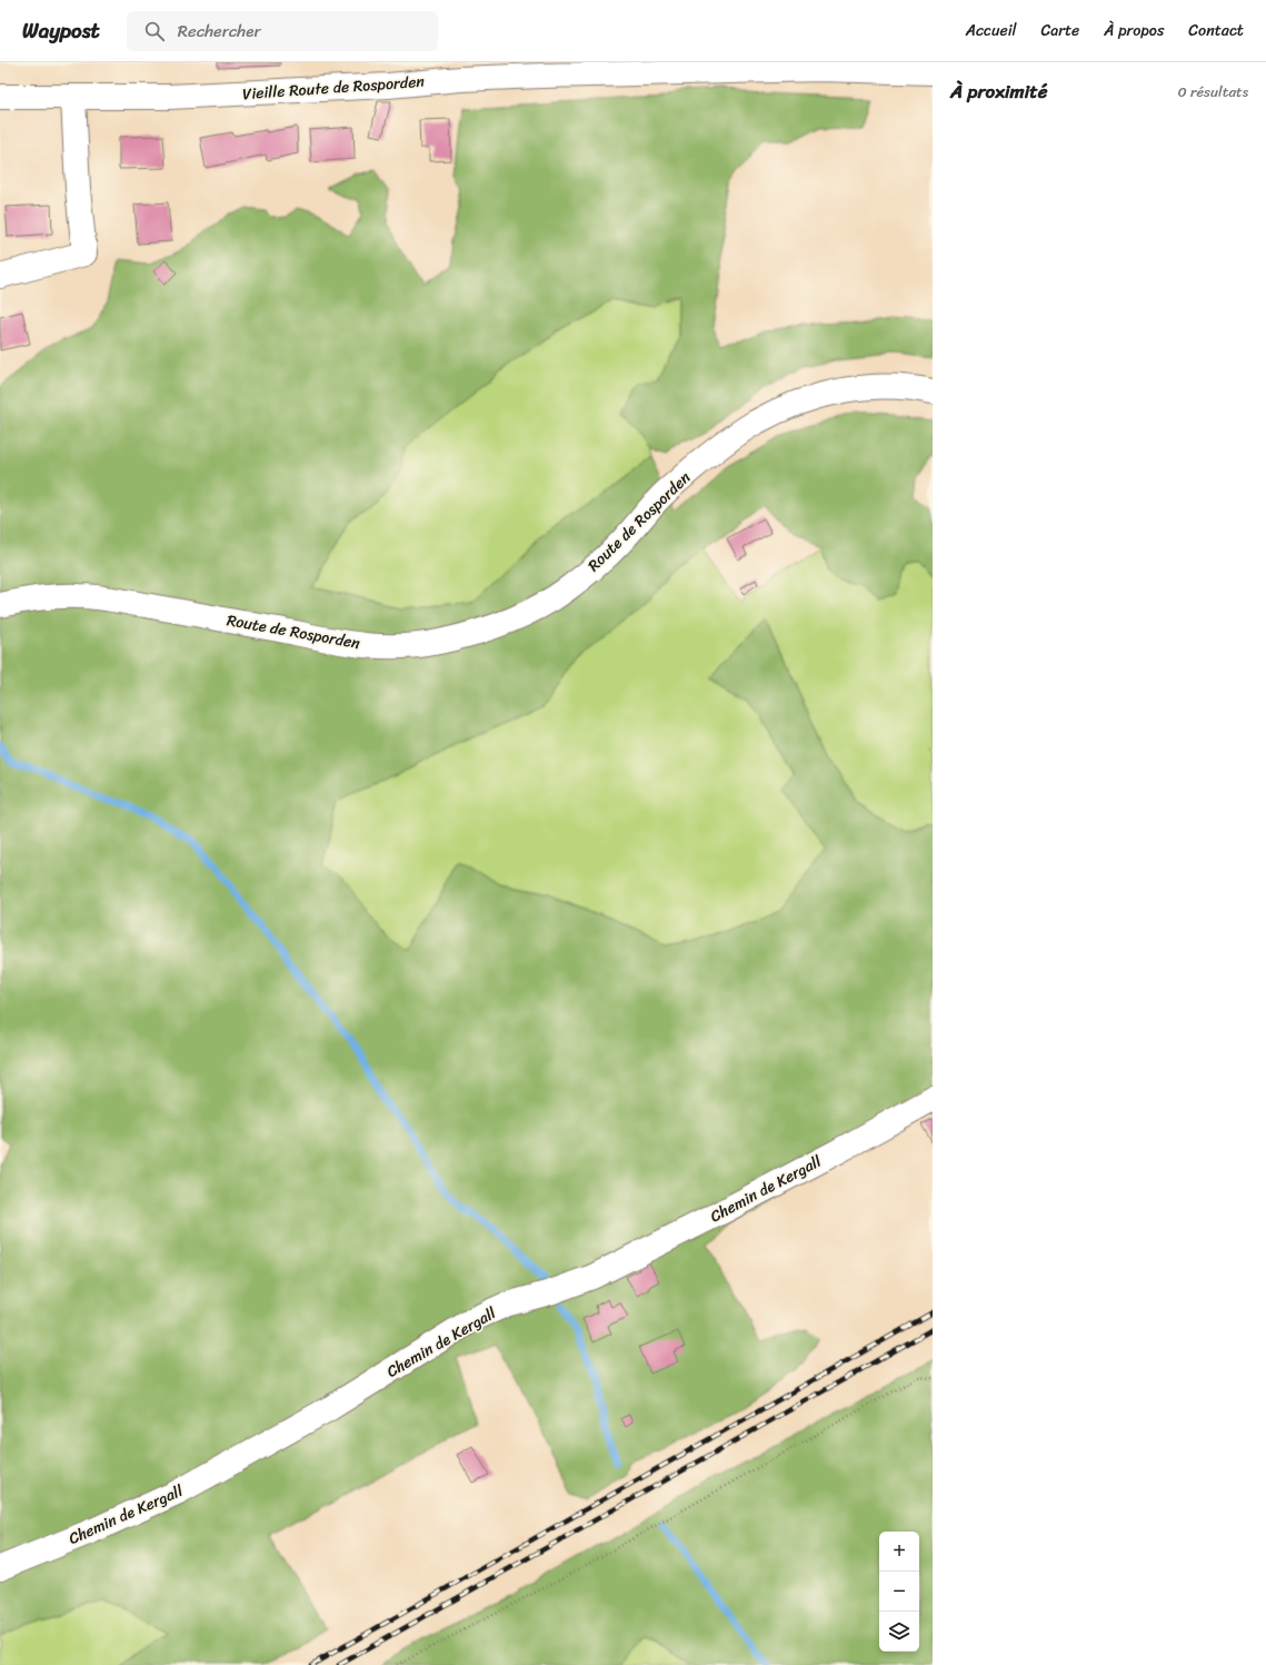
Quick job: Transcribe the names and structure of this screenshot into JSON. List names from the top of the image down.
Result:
{
  "streets": {
    "street": ["Vieille Route de Rosporden", "Route de Rosporden", "Chemin de Kergall"]
  },
  "page": {
    "header": "Waypost",
    "search": "Rechercher",
    "nav": [
      "Accueil",
      "Carte",
      "À propos",
      "Contact"
    ],
    "heading": ["À proximité", "0 résultats"],
    "map_buttons": ["+", "−"]
  }
}
